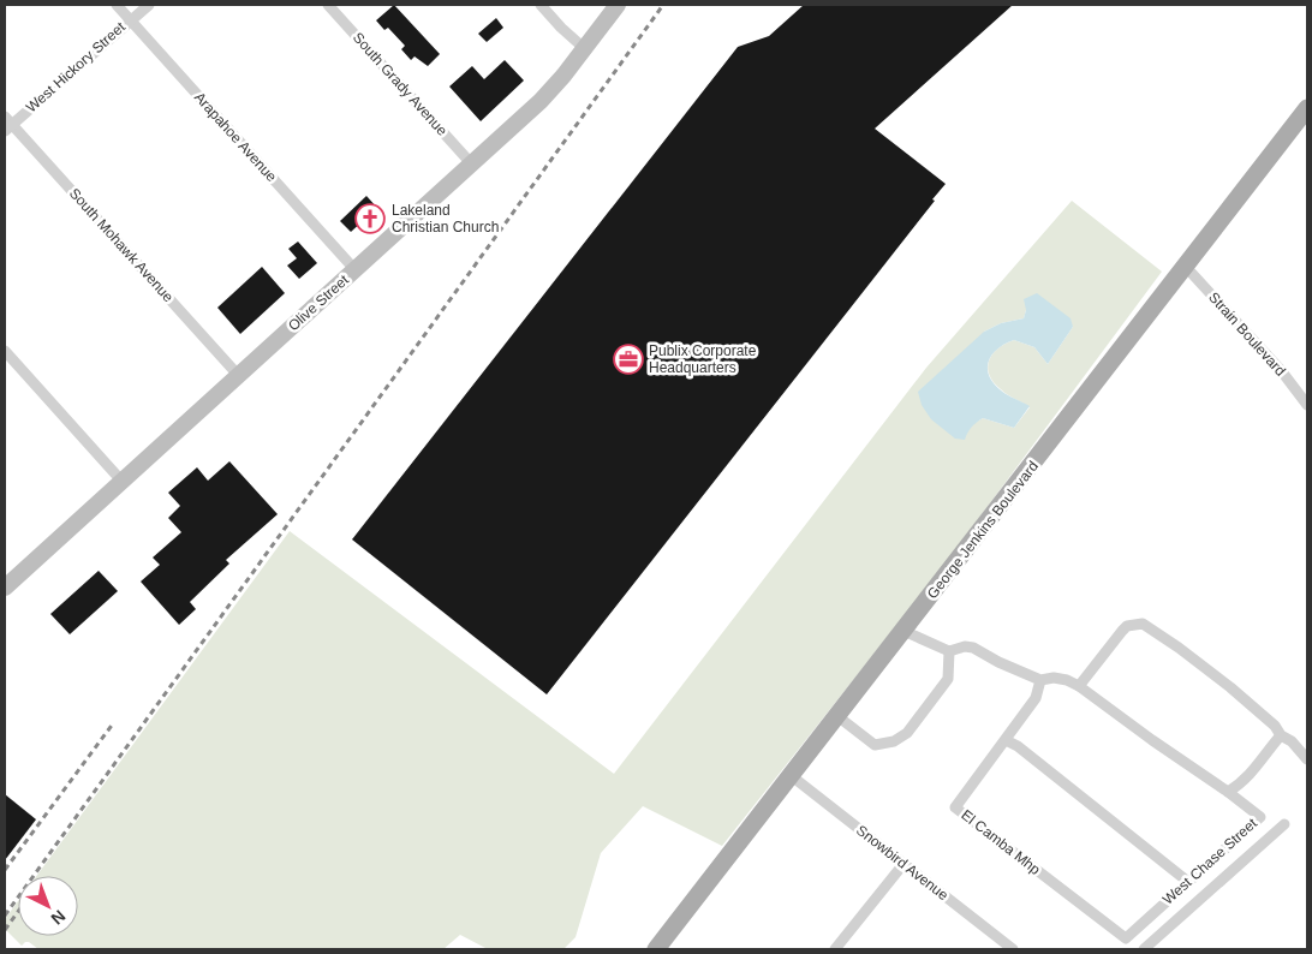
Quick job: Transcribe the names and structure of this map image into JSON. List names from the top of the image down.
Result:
{
  "streets": {
    "main road": ["Olive Street", "George Jenkins Boulevard"],
    "street": [
      "West Hickory Street",
      "South Grady Avenue",
      "Arapahoe Avenue",
      "South Mohawk Avenue",
      "Strain Boulevard",
      "El Camba Mhp",
      "West Chase Street",
      "Snowbird Avenue"
    ]
  },
  "crossings": [
    ["West Hickory Street", "Arapahoe Avenue"],
    ["West Hickory Street", "South Mohawk Avenue"],
    ["South Grady Avenue", "Olive Street"],
    ["Arapahoe Avenue", "Olive Street"],
    ["South Mohawk Avenue", "Olive Street"],
    ["Strain Boulevard", "George Jenkins Boulevard"],
    ["George Jenkins Boulevard", "Snowbird Avenue"],
    ["El Camba Mhp", "West Chase Street"]
  ],
  "places": {
    "church": ["Lakeland Christian Church"],
    "office": ["Publix Corporate Headquarters"]
  },
  "north": "bottom right"
}
